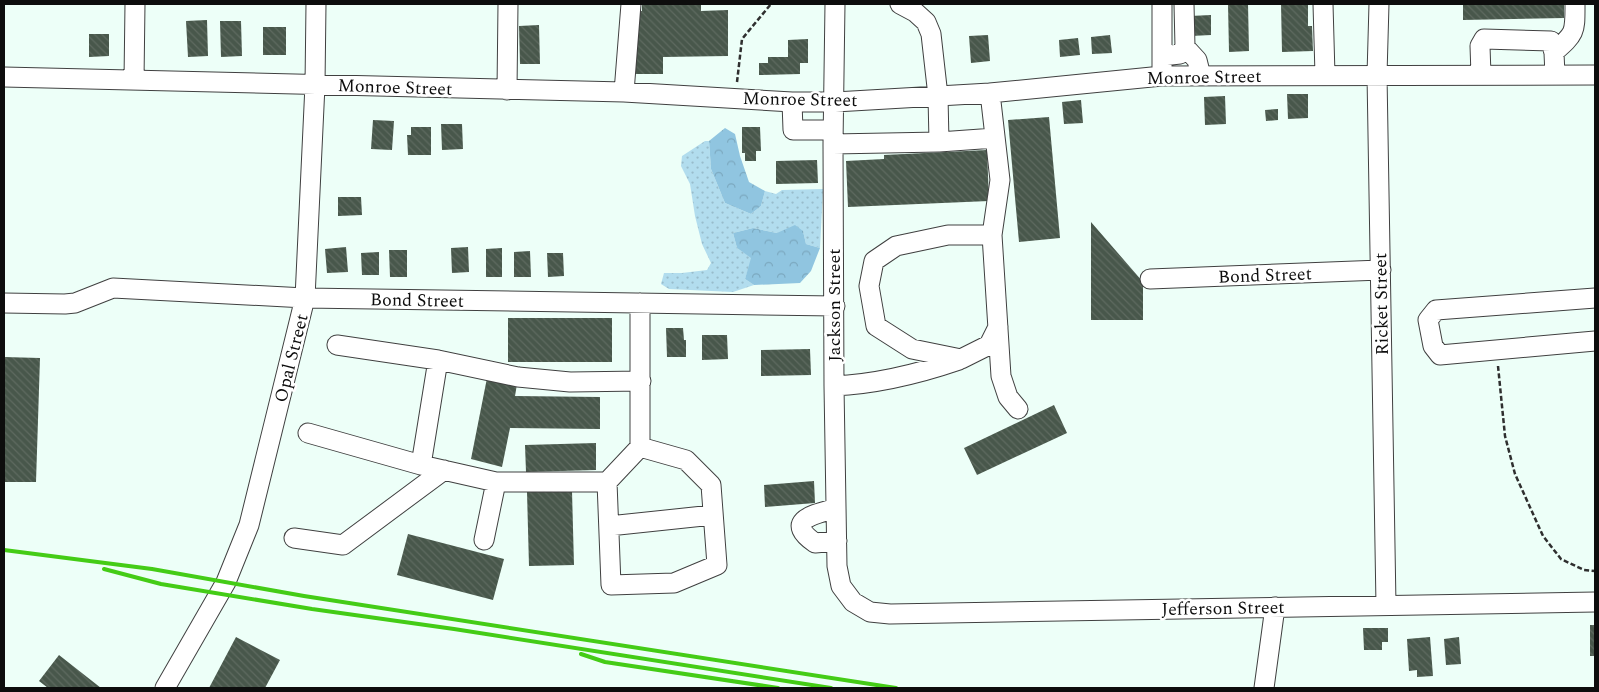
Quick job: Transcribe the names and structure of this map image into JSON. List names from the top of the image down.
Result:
{
  "streets": {
    "street": [
      "Monroe Street",
      "Bond Street",
      "Ricket Street",
      "Jackson Street",
      "Opal Street",
      "Jefferson Street"
    ]
  },
  "crossings": [
    ["Monroe Street", "Ricket Street"],
    ["Monroe Street", "Jackson Street"],
    ["Monroe Street", "Opal Street"],
    ["Bond Street", "Ricket Street"],
    ["Bond Street", "Jackson Street"],
    ["Bond Street", "Opal Street"],
    ["Ricket Street", "Jefferson Street"],
    ["Jackson Street", "Jefferson Street"]
  ]
}
